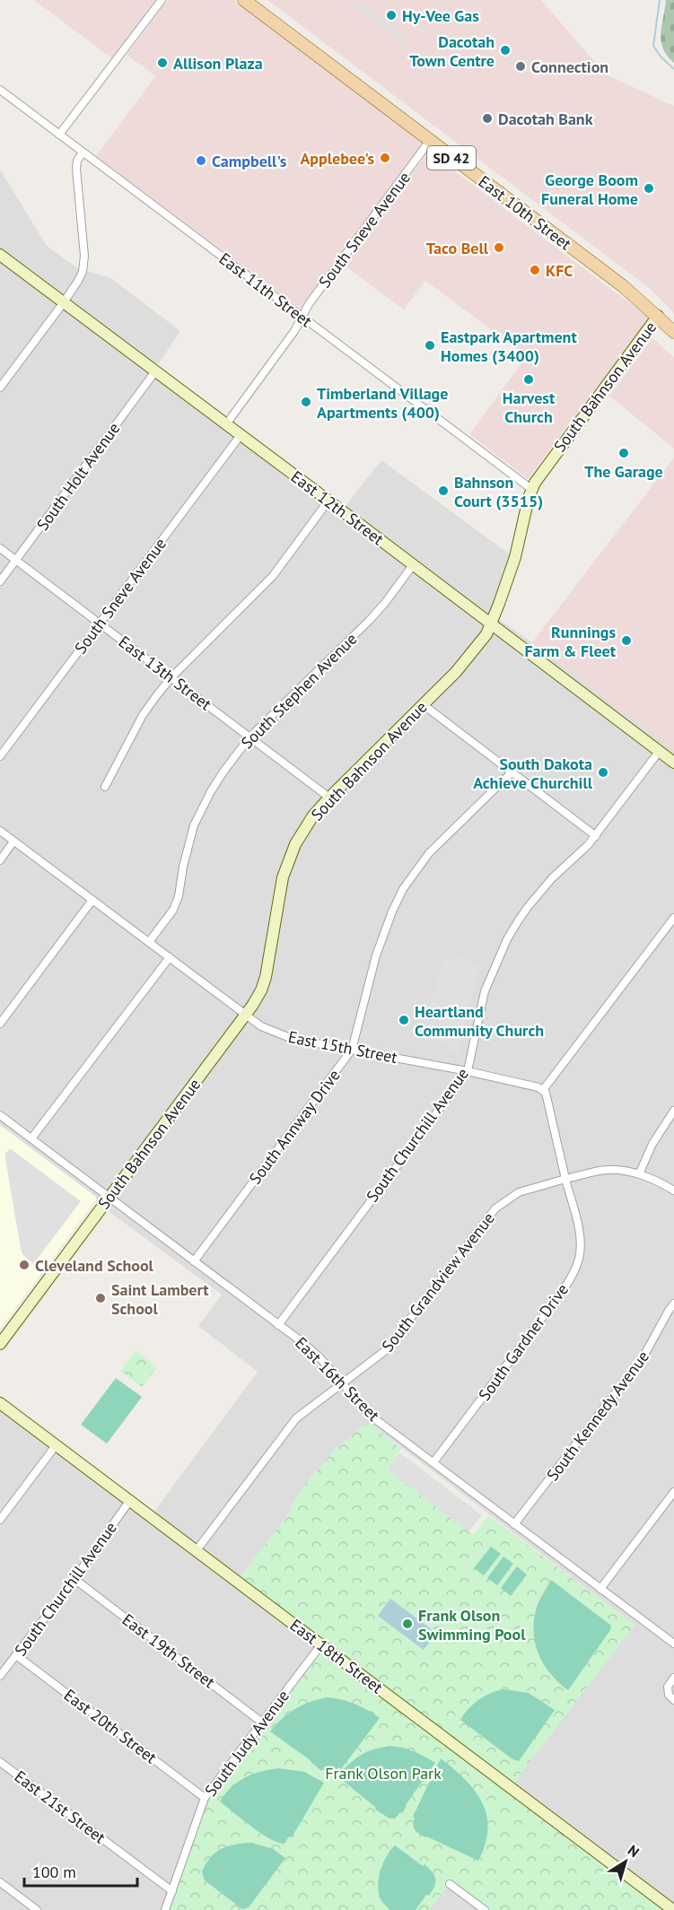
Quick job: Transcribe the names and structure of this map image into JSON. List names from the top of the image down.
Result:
{
  "streets": {
    "main road": ["SD 42", "East 10th Street"],
    "street": [
      "South Sneve Avenue",
      "East 11th Street",
      "South Bahnson Avenue",
      "South Holt Avenue",
      "East 12th Street",
      "East 13th Street",
      "South Stephen Avenue",
      "East 15th Street",
      "South Annway Drive",
      "South Churchill Avenue",
      "South Grandview Avenue",
      "South Gardner Drive",
      "East 16th Street",
      "South Kennedy Avenue",
      "East 19th Street",
      "East 18th Street",
      "East 20th Street",
      "South Judy Avenue",
      "East 21st Street"
    ]
  },
  "crossings": [
    ["East 10th Street", "South Sneve Avenue"],
    ["East 10th Street", "South Bahnson Avenue"],
    ["South Sneve Avenue", "East 11th Street"],
    ["South Sneve Avenue", "East 12th Street"],
    ["South Sneve Avenue", "East 13th Street"],
    ["East 11th Street", "South Bahnson Avenue"],
    ["South Bahnson Avenue", "East 12th Street"],
    ["South Bahnson Avenue", "East 13th Street"],
    ["South Bahnson Avenue", "East 15th Street"],
    ["South Bahnson Avenue", "East 16th Street"],
    ["South Holt Avenue", "East 12th Street"],
    ["South Holt Avenue", "East 13th Street"],
    ["East 12th Street", "South Stephen Avenue"],
    ["East 12th Street", "South Churchill Avenue"],
    ["East 13th Street", "South Stephen Avenue"],
    ["South Stephen Avenue", "East 15th Street"],
    ["East 15th Street", "South Annway Drive"],
    ["East 15th Street", "South Churchill Avenue"],
    ["South Annway Drive", "East 16th Street"],
    ["South Churchill Avenue", "East 16th Street"],
    ["South Churchill Avenue", "East 19th Street"],
    ["South Churchill Avenue", "East 18th Street"],
    ["South Churchill Avenue", "East 20th Street"],
    ["South Grandview Avenue", "South Gardner Drive"],
    ["South Grandview Avenue", "East 16th Street"],
    ["South Grandview Avenue", "East 18th Street"],
    ["South Gardner Drive", "East 16th Street"],
    ["East 16th Street", "South Kennedy Avenue"],
    ["East 19th Street", "South Judy Avenue"],
    ["East 18th Street", "South Judy Avenue"],
    ["East 20th Street", "South Judy Avenue"],
    ["South Judy Avenue", "East 21st Street"]
  ],
  "parks": ["Frank Olson Park"],
  "places": [
    "Hy-Vee Gas",
    "Dacotah Town Centre",
    "Allison Plaza",
    "Connection",
    "Dacotah Bank",
    "Applebee's",
    "Campbell's",
    "George Boom Funeral Home",
    "Taco Bell",
    "KFC",
    "Eastpark Apartment Homes (3400)",
    "Harvest Church",
    "Timberland Village Apartments (400)",
    "The Garage",
    "Bahnson Court (3515)",
    "Runnings Farm & Fleet",
    "South Dakota Achieve Churchill",
    "Heartland Community Church",
    "Cleveland School",
    "Saint Lambert School",
    "Frank Olson Swimming Pool"
  ],
  "scale_bar": "100 m",
  "north": "top right"
}
